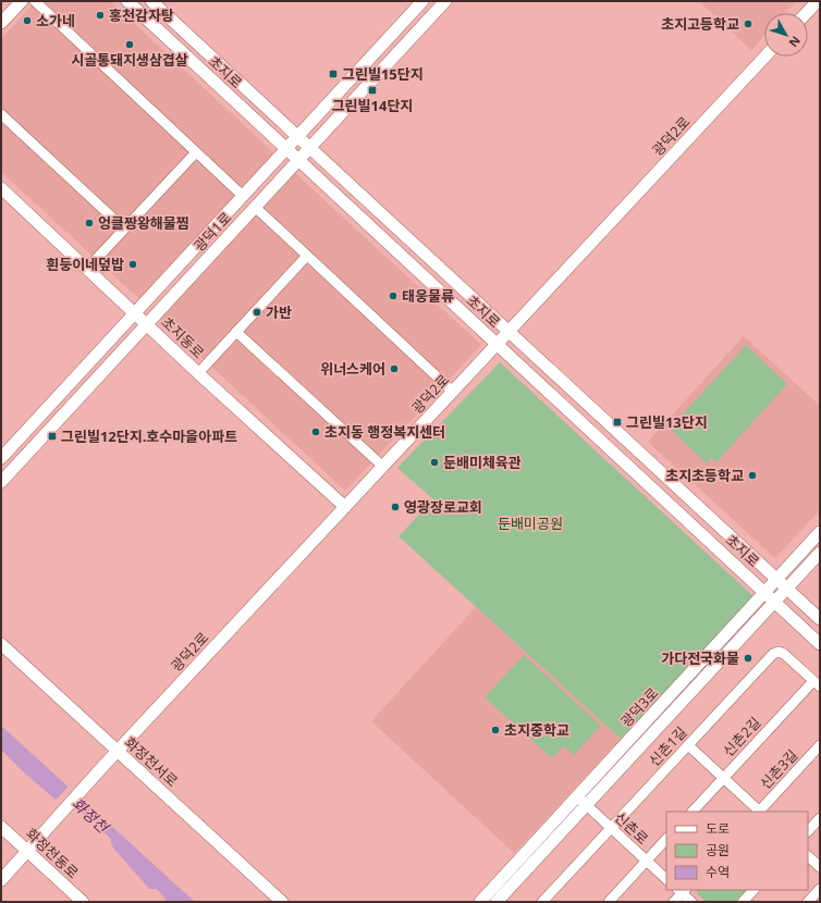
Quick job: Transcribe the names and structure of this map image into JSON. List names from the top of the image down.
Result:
{
  "streets": {
    "street": [
      "초지로",
      "광덕2로",
      "광덕1로",
      "초지동로",
      "광덕3로",
      "신촌2길",
      "신촌1길",
      "화정천서로",
      "신촌3길",
      "신촌로",
      "화정천동로"
    ]
  },
  "crossings": [
    ["초지로", "광덕2로"],
    ["초지로", "광덕1로"],
    ["초지로", "광덕3로"],
    ["광덕2로", "초지동로"],
    ["광덕2로", "화정천서로"],
    ["광덕2로", "화정천동로"],
    ["광덕1로", "초지동로"],
    ["광덕3로", "신촌로"],
    ["신촌2길", "신촌1길"],
    ["신촌1길", "신촌로"]
  ],
  "water": ["화정천"],
  "parks": ["둔배미공원"],
  "places": {
    "other": [
      "홍천감자탕",
      "소가네",
      "초지고등학교",
      "시골통돼지생삼겹살",
      "엉클짱왕해물찜",
      "흰둥이네덮밥",
      "태웅물류",
      "가반",
      "위너스케어",
      "초지동 행정복지센터",
      "둔배미체육관",
      "초지초등학교",
      "영광장로교회",
      "가다전국화물",
      "초지중학교"
    ],
    "transit": [
      "그린빌15단지",
      "그린빌14단지",
      "그린빌13단지",
      "그린빌12단지.호수마을아파트"
    ]
  },
  "legend": ["도로", "공원", "수역"],
  "north": "bottom right"
}
